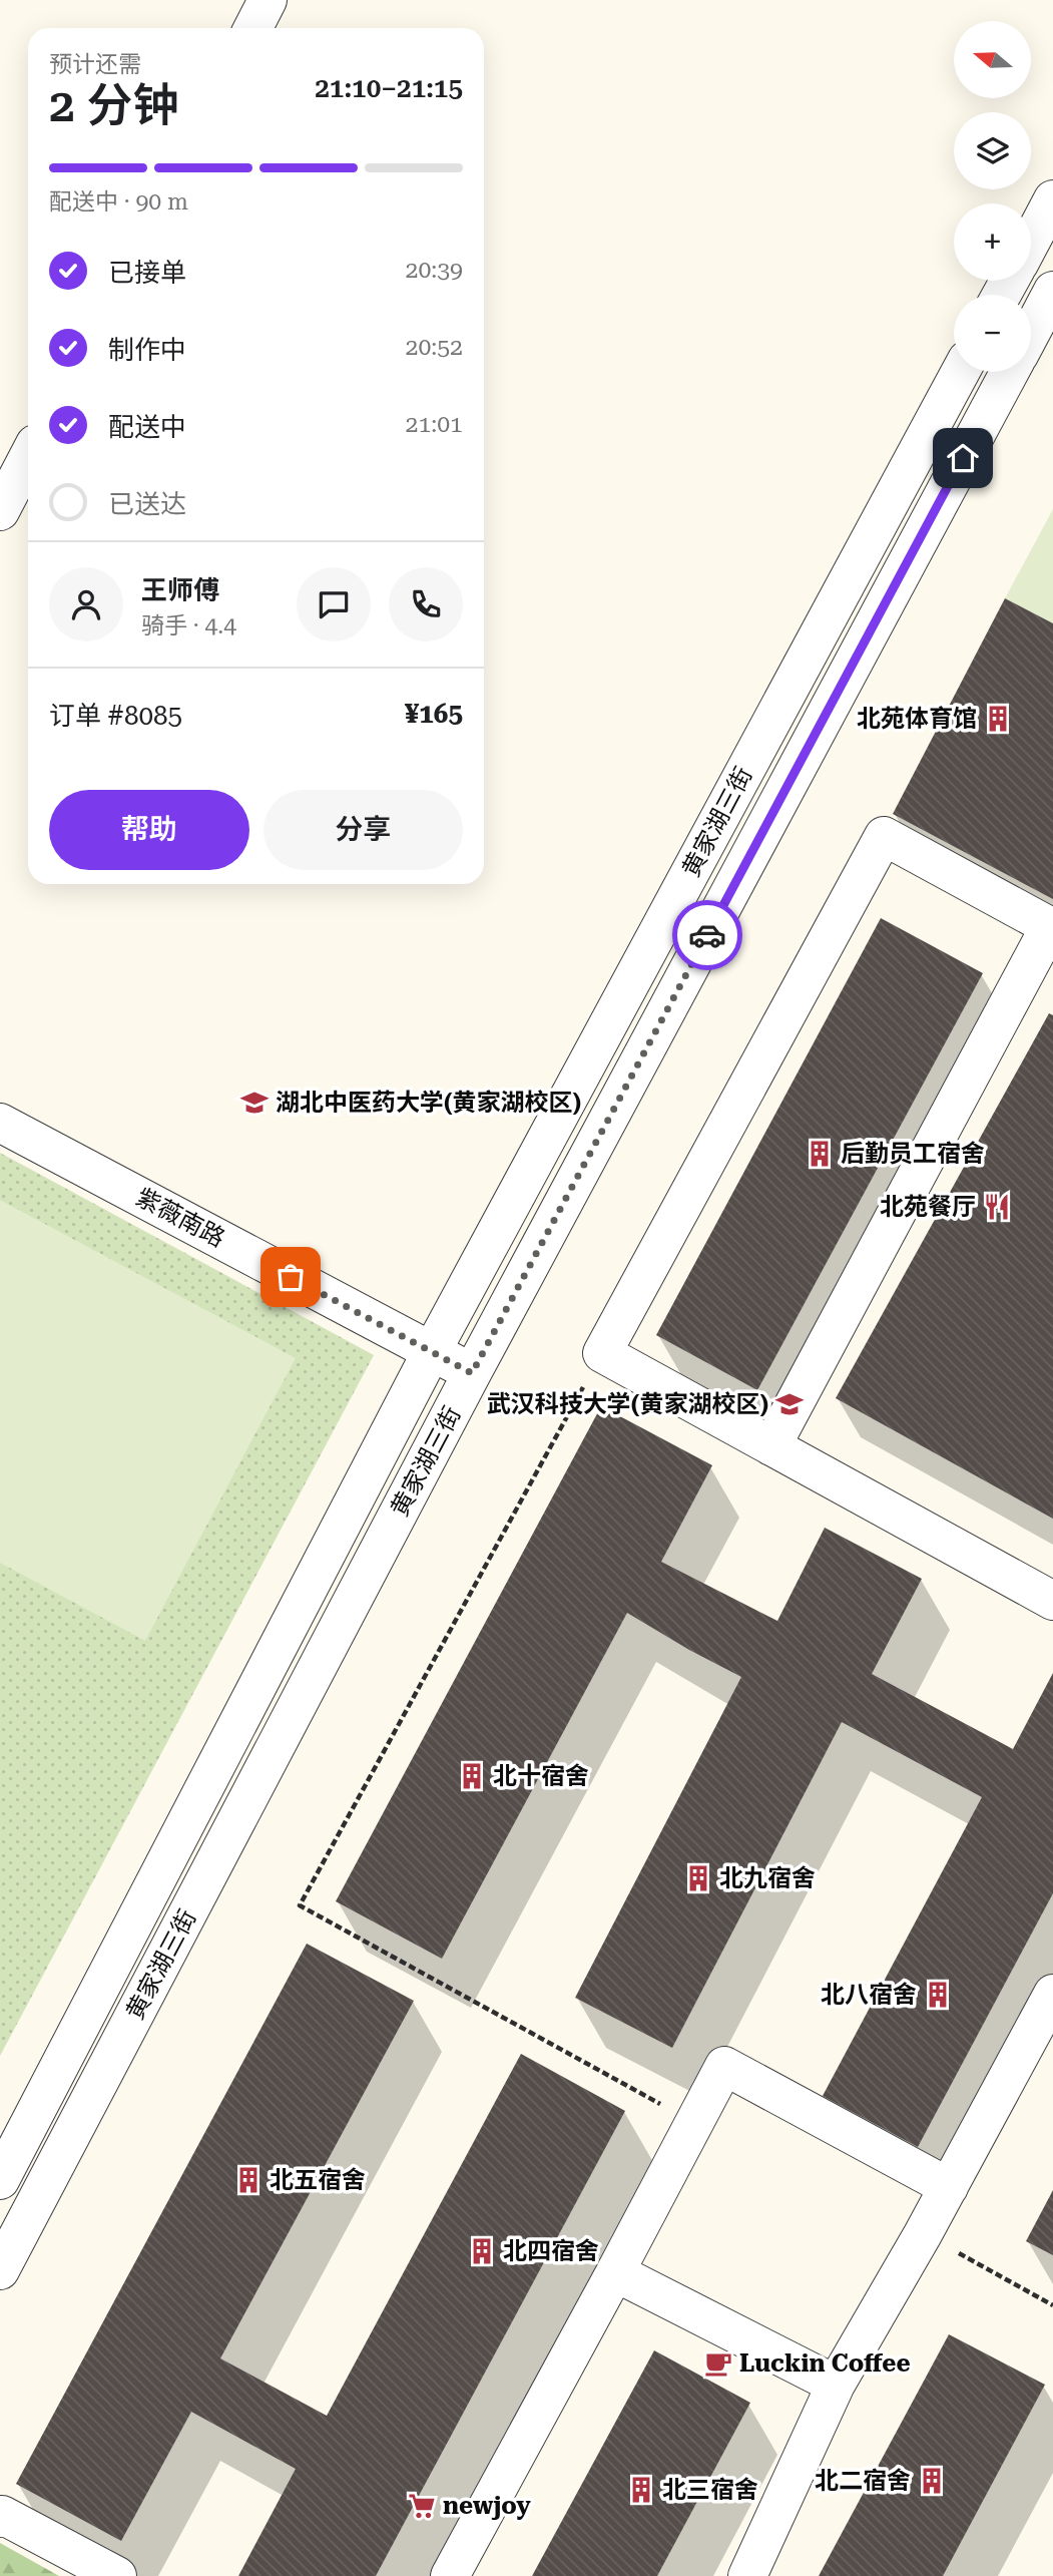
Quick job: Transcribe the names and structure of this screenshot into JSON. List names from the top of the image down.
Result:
{
  "streets": {
    "street": ["黄家湖三街", "紫薇南路"]
  },
  "crossings": [
    ["黄家湖三街", "紫薇南路"]
  ],
  "places": {
    "building": [
      "北苑体育馆",
      "后勤员工宿舍",
      "北十宿舍",
      "北九宿舍",
      "北八宿舍",
      "北五宿舍",
      "北四宿舍",
      "北二宿舍",
      "北三宿舍"
    ],
    "school or university": ["湖北中医药大学(黄家湖校区)", "武汉科技大学(黄家湖校区)"],
    "restaurant": ["北苑餐厅"],
    "cafe": ["Luckin Coffee"],
    "supermarket": ["newjoy"]
  },
  "north": "left",
  "page": {
    "map_buttons": ["+", "−"],
    "heading": ["2 分钟", "预计还需", "21:10–21:15"],
    "panel": [
      "王师傅",
      "骑手 · 4.4",
      "订单 #8085",
      "¥165"
    ],
    "bar": "配送中 · 90 m",
    "list": [
      ["已接单", "20:39"],
      ["制作中", "20:52"],
      ["配送中", "21:01"],
      "已送达"
    ],
    "buttons": ["帮助", "分享"]
  }
}
